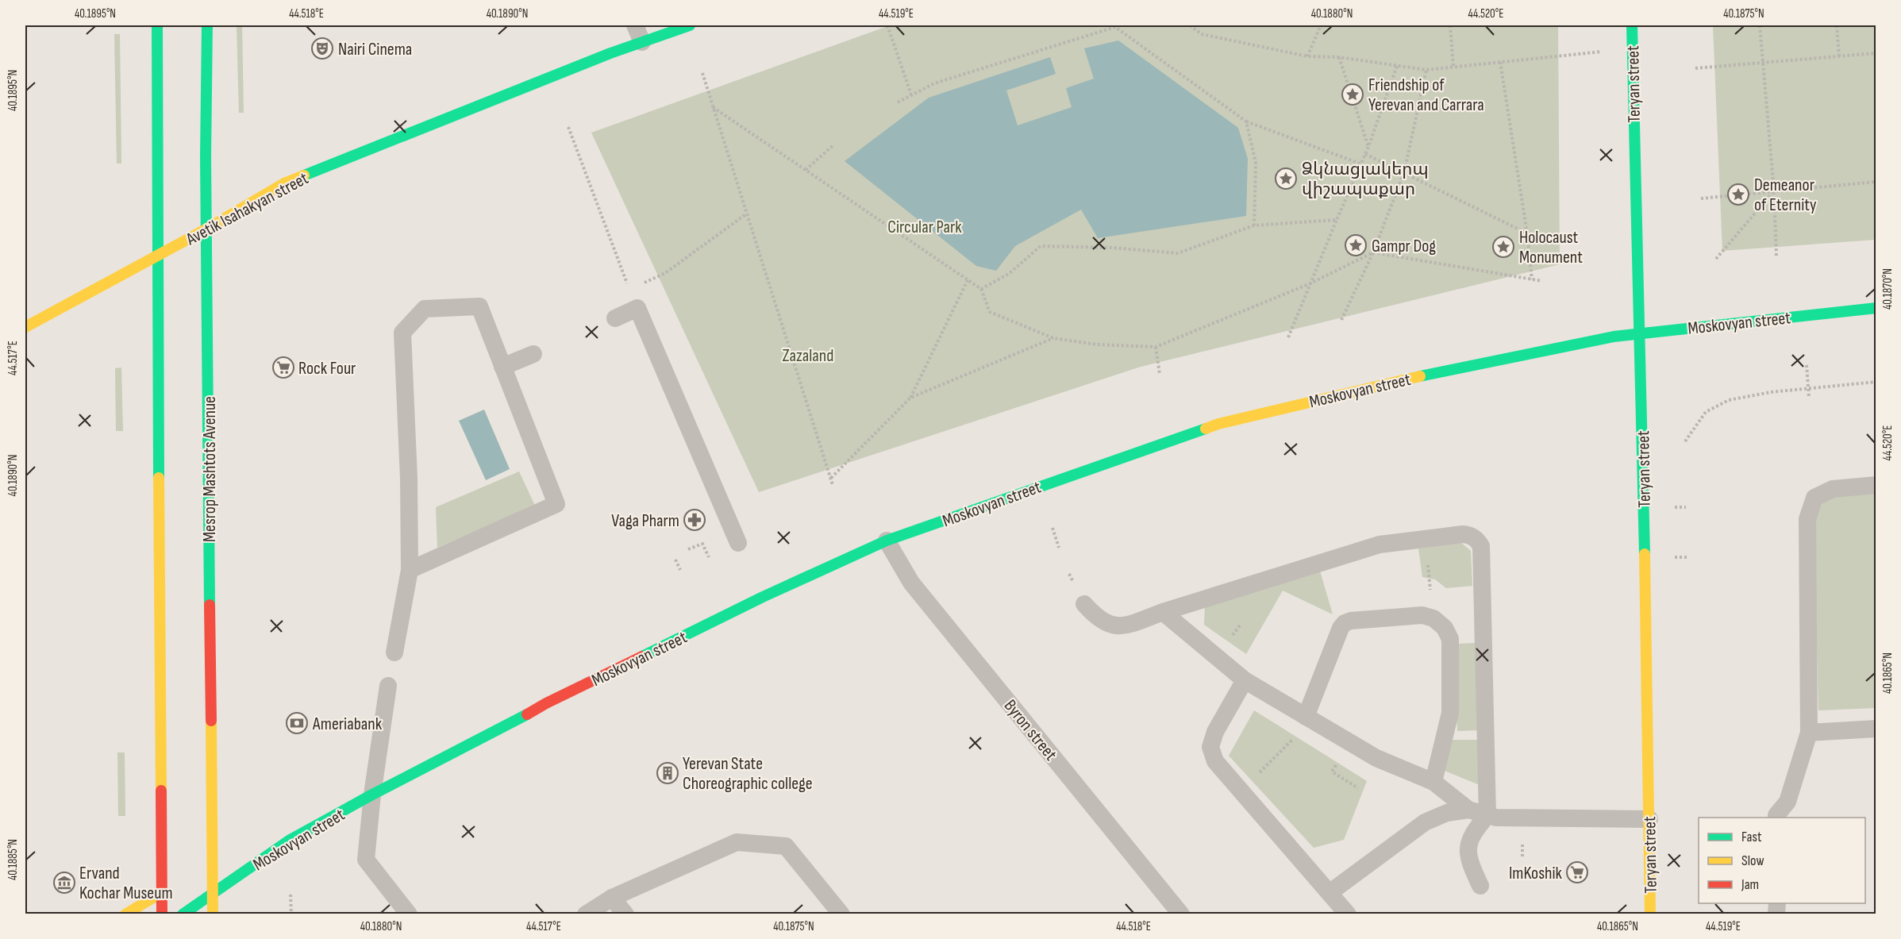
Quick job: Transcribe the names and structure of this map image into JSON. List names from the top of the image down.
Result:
{
  "streets": {
    "main road": [
      "Teryan street",
      "Avetik Isahakyan street",
      "Moskovyan street",
      "Mesrop Mashtots Avenue"
    ],
    "lane": ["Byron street"]
  },
  "crossings": [
    ["Teryan street", "Moskovyan street"],
    ["Avetik Isahakyan street", "Mesrop Mashtots Avenue"],
    ["Moskovyan street", "Mesrop Mashtots Avenue"],
    ["Moskovyan street", "Byron street"]
  ],
  "parks": ["Circular Park", "Zazaland"],
  "places": {
    "theatre": ["Nairi Cinema"],
    "place": [
      "Friendship of Yerevan and Carrara",
      "Ձկնացլակերպ վիշապաքար",
      "Demeanor of Eternity",
      "Gampr Dog",
      "Holocaust Monument"
    ],
    "supermarket": ["Rock Four", "ImKoshik"],
    "pharmacy": ["Vaga Pharm"],
    "bank": ["Ameriabank"],
    "building": ["Yerevan State Choreographic college"],
    "museum": ["Ervand Kochar Museum"]
  },
  "legend": ["Fast", "Slow", "Jam"],
  "coordinates": [
    "40.1895°N",
    "44.518°E",
    "40.1890°N",
    "44.519°E",
    "40.1880°N",
    "44.520°E",
    "40.1875°N",
    "40.1870°N",
    "44.517°E",
    "40.1865°N",
    "40.1885°N"
  ]
}
